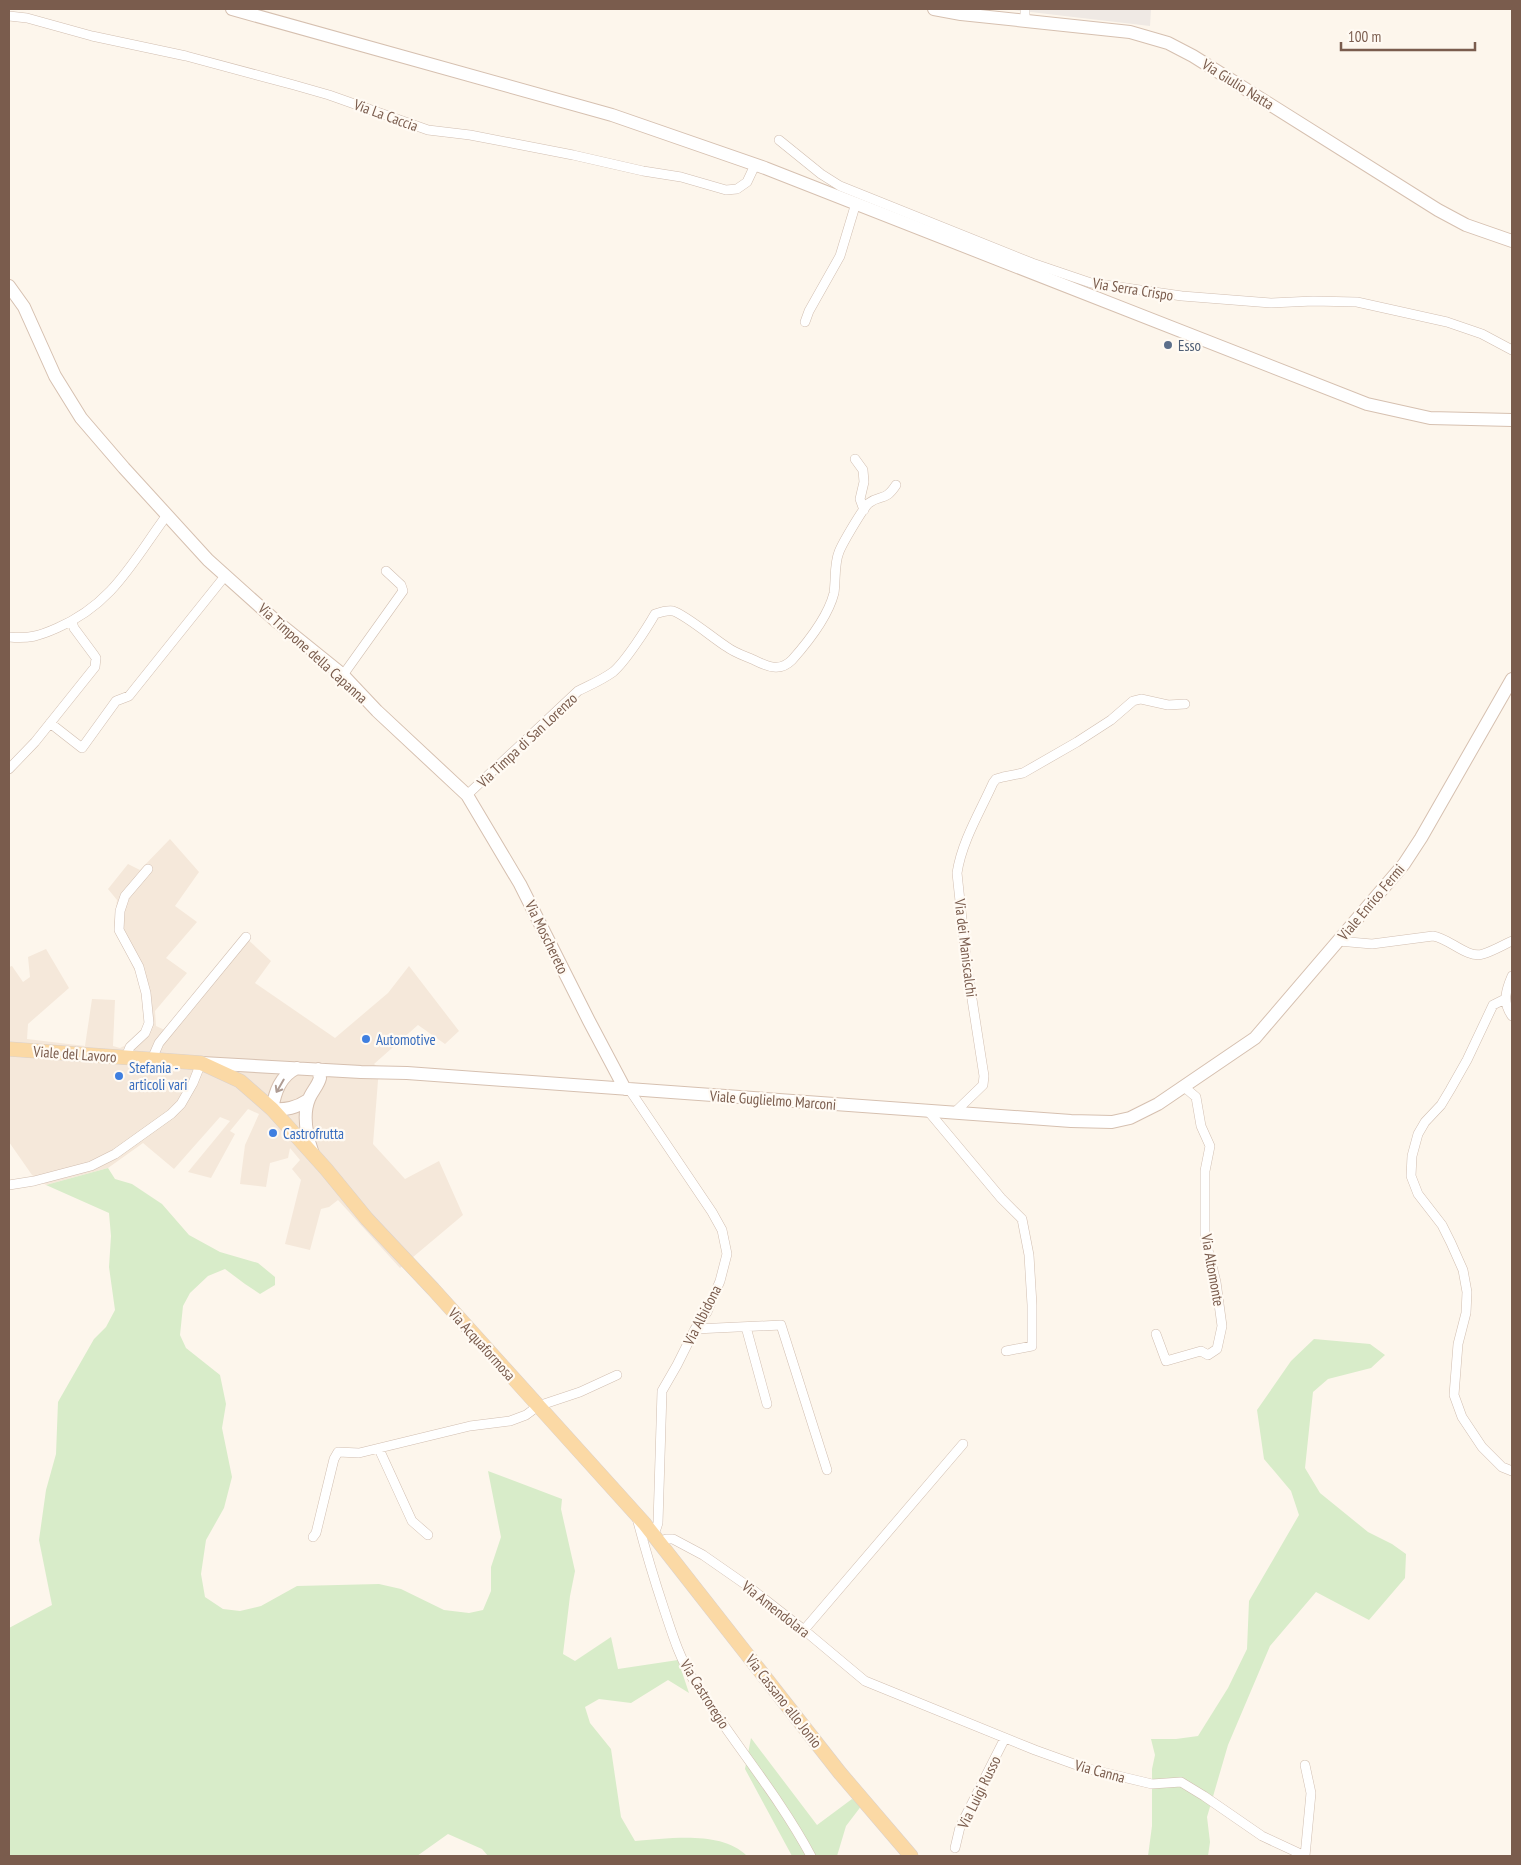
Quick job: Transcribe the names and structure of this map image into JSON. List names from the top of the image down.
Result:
{
  "streets": {
    "main road": ["Viale del Lavoro", "Via Acquaformosa", "Via Cassano allo Jonio"],
    "street": [
      "Via Giulio Natta",
      "Via La Caccia",
      "Via Serra Crispo",
      "Via Timpone della Capanna",
      "Via Timpa di San Lorenzo",
      "Viale Enrico Fermi",
      "Via Moschereto",
      "Via dei Maniscalchi",
      "Viale Guglielmo Marconi",
      "Via Altomonte",
      "Via Albidona",
      "Via Amendolara",
      "Via Castroregio",
      "Via Canna",
      "Via Luigi Russo"
    ]
  },
  "crossings": [
    ["Via Timpone della Capanna", "Via Timpa di San Lorenzo"],
    ["Via Timpone della Capanna", "Via Moschereto"],
    ["Via Timpa di San Lorenzo", "Via Moschereto"],
    ["Viale Enrico Fermi", "Viale Guglielmo Marconi"],
    ["Viale Enrico Fermi", "Via Altomonte"],
    ["Via Moschereto", "Viale Guglielmo Marconi"],
    ["Via Moschereto", "Via Albidona"],
    ["Via dei Maniscalchi", "Viale Guglielmo Marconi"],
    ["Viale del Lavoro", "Viale Guglielmo Marconi"],
    ["Viale del Lavoro", "Via Acquaformosa"],
    ["Viale Guglielmo Marconi", "Via Altomonte"],
    ["Viale Guglielmo Marconi", "Via Albidona"],
    ["Viale Guglielmo Marconi", "Via Acquaformosa"],
    ["Via Albidona", "Via Acquaformosa"],
    ["Via Albidona", "Via Amendolara"],
    ["Via Albidona", "Via Cassano allo Jonio"],
    ["Via Acquaformosa", "Via Amendolara"],
    ["Via Acquaformosa", "Via Castroregio"],
    ["Via Acquaformosa", "Via Cassano allo Jonio"],
    ["Via Amendolara", "Via Cassano allo Jonio"],
    ["Via Amendolara", "Via Canna"],
    ["Via Canna", "Via Luigi Russo"]
  ],
  "places": [
    "Esso",
    "Automotive",
    "Stefania - articoli vari",
    "Castrofrutta"
  ],
  "scale_bar": "100 m"
}
